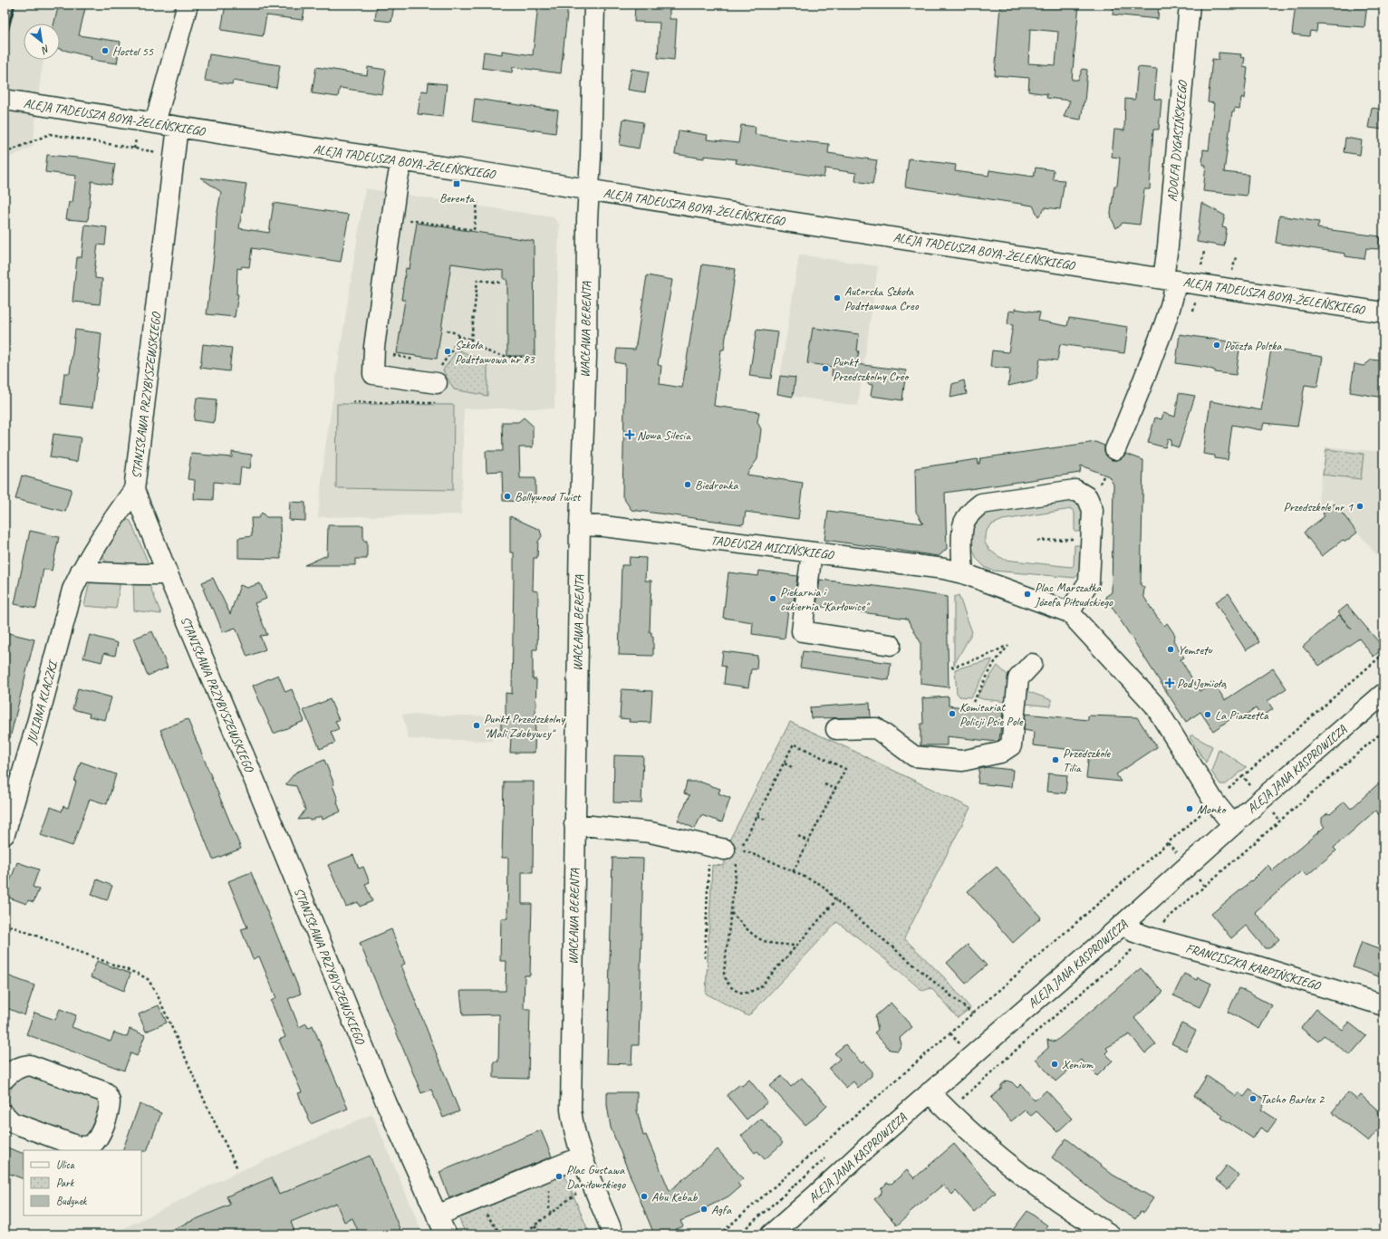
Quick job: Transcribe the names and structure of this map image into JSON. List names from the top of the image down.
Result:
{
  "streets": {
    "street": [
      "ALEJA TADEUSZA BOYA-ŻELEŃSKIEGO",
      "ADOLFA DYGASIŃSKIEGO",
      "WACŁAWA BERENTA",
      "STANISŁAWA PRZYBYSZEWSKIEGO",
      "TADEUSZA MICIŃSKIEGO",
      "JULIANA KLACZKI",
      "ALEJA JANA KASPROWICZA",
      "FRANCISZKA KARPIŃSKIEGO"
    ]
  },
  "crossings": [
    ["ALEJA TADEUSZA BOYA-ŻELEŃSKIEGO", "ADOLFA DYGASIŃSKIEGO"],
    ["ALEJA TADEUSZA BOYA-ŻELEŃSKIEGO", "WACŁAWA BERENTA"],
    ["ALEJA TADEUSZA BOYA-ŻELEŃSKIEGO", "STANISŁAWA PRZYBYSZEWSKIEGO"],
    ["WACŁAWA BERENTA", "TADEUSZA MICIŃSKIEGO"],
    ["STANISŁAWA PRZYBYSZEWSKIEGO", "JULIANA KLACZKI"],
    ["ALEJA JANA KASPROWICZA", "FRANCISZKA KARPIŃSKIEGO"]
  ],
  "places": {
    "other": [
      "Hostel 55",
      "Autorska Szkoła Podstawowa Creo",
      "Poczta Polska",
      "Szkoła Podstawowa nr 83",
      "Punkt Przedszkolny Creo",
      "Biedronka",
      "Bollywood Twist",
      "Przedszkole nr 1",
      "Plac Marszałka Józefa Piłsudskiego",
      "Piekarnia i cukiernia \"Karłowice\"",
      "Yemsetu",
      "Komisariat Policji Psie Pole",
      "La Piazzetta",
      "Punkt Przedszkolny \"Mali Zdobywcy\"",
      "Przedszkole Tilia",
      "Monko",
      "Xenium",
      "Tacho Barlex 2",
      "Plac Gustawa Daniłowskiego",
      "Abu Kebab",
      "Agfa"
    ],
    "transit": ["Berenta"],
    "health": ["Nowa Silesia", "Pod Jemiołą"]
  },
  "legend": ["Ulica", "Park", "Budynek"],
  "north": "bottom right"
}
